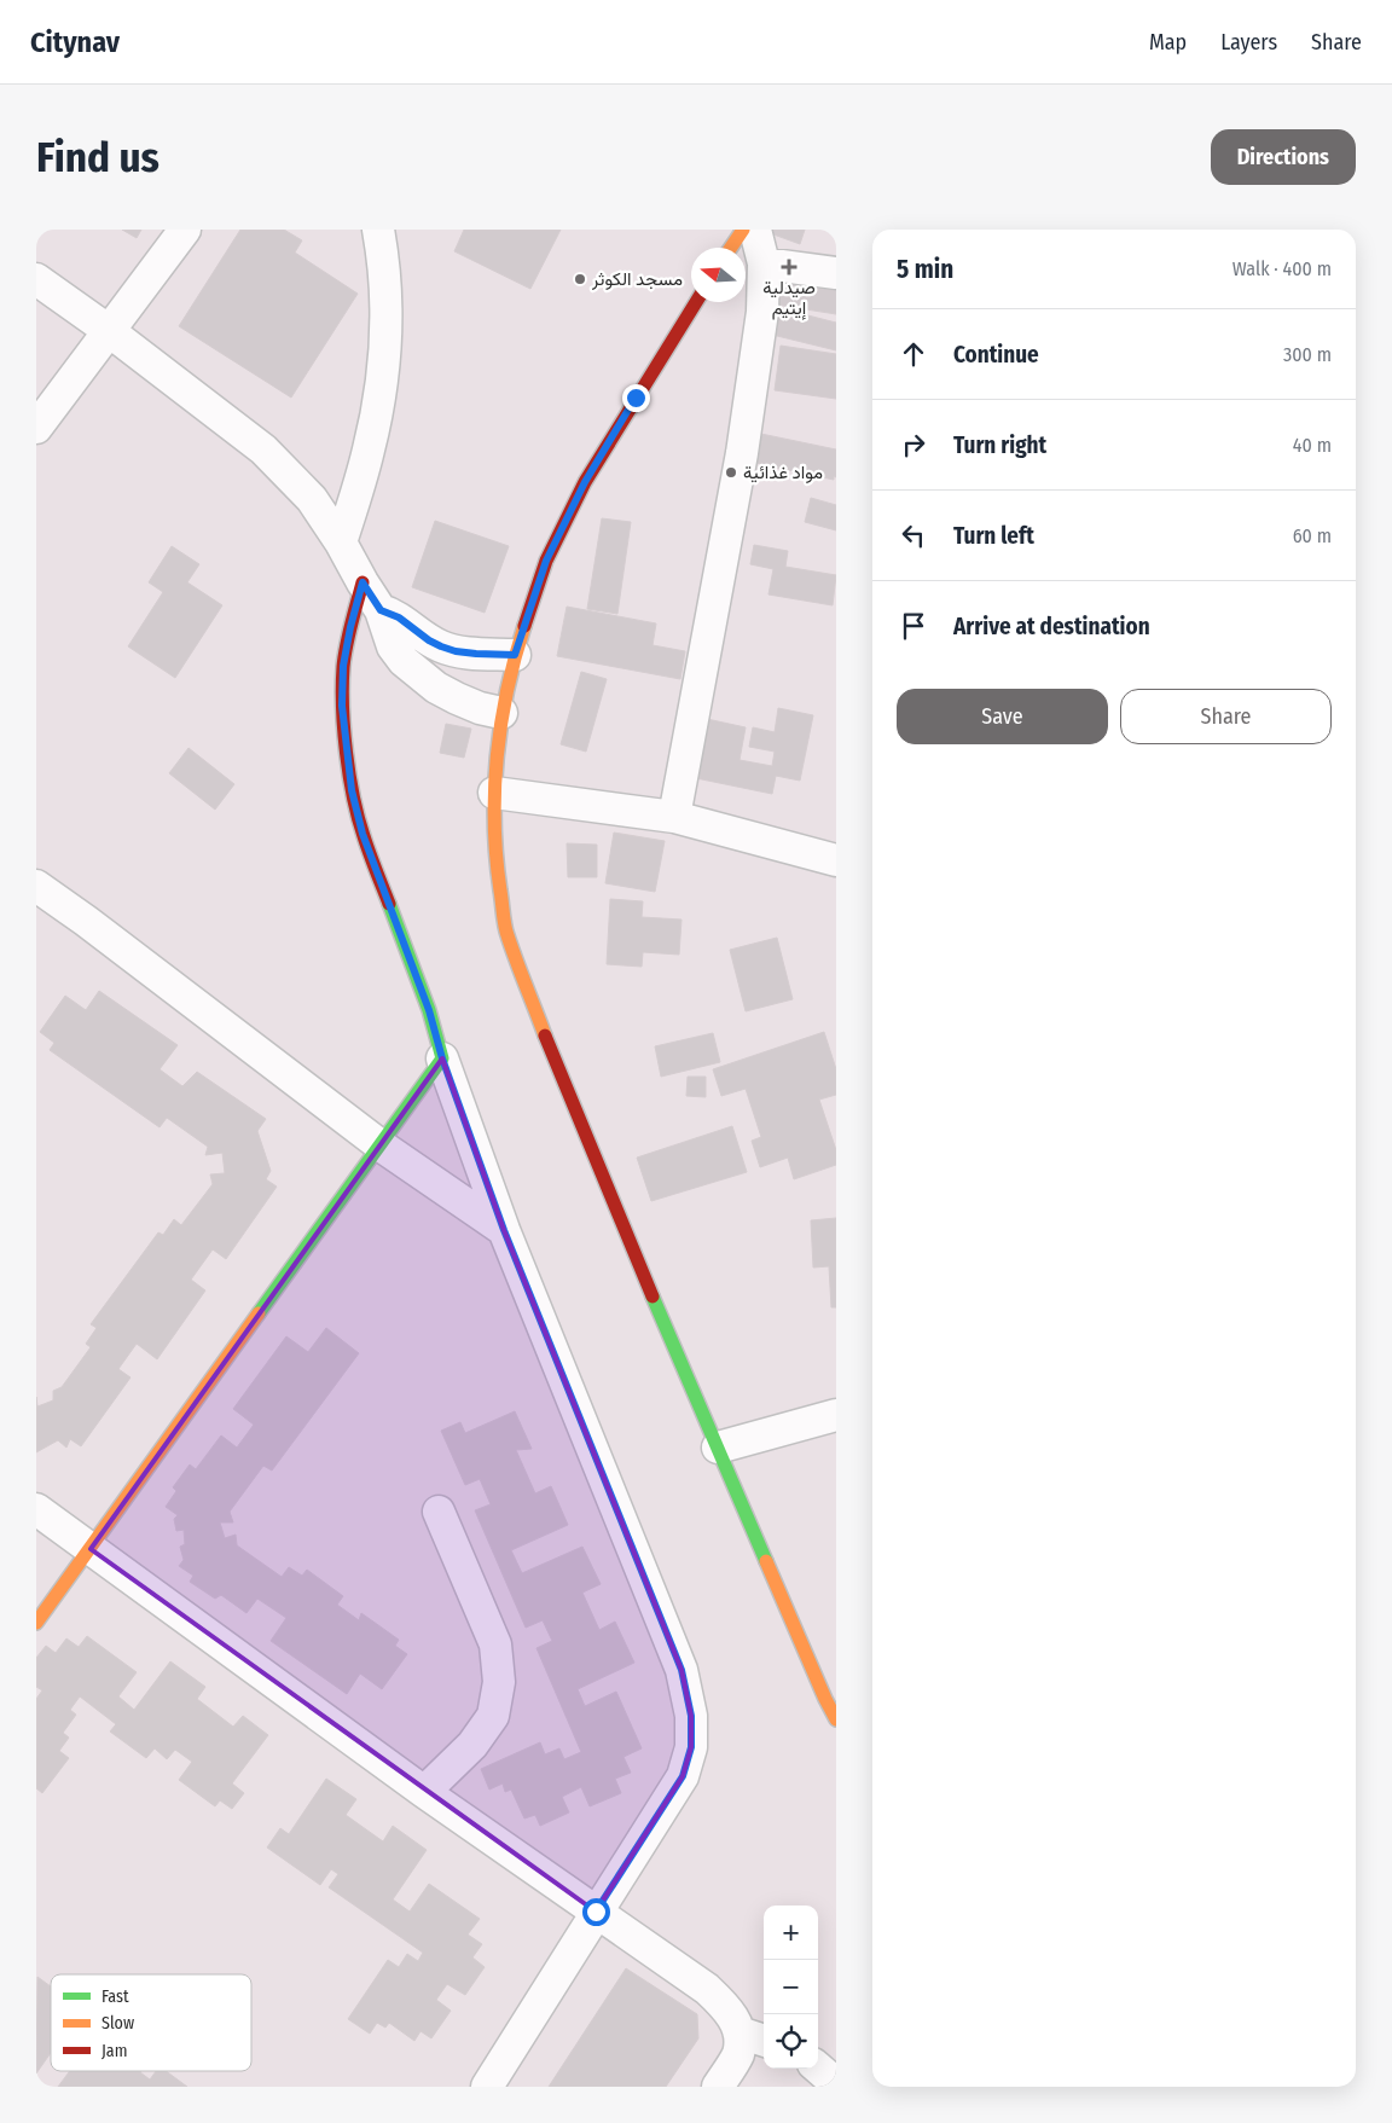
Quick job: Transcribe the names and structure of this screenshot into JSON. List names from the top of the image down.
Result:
{
  "places": {
    "health": ["صيدلية إيتيم"],
    "other": ["مسجد الكوثر", "مواد غذائية"]
  },
  "legend": ["Fast", "Slow", "Jam"],
  "north": "left",
  "page": {
    "header": "Citynav",
    "nav": ["Map", "Layers", "Share"],
    "buttons": [
      "Directions",
      ["Save", "Share"]
    ],
    "title": "Find us",
    "heading": ["5 min", "Walk · 400 m"],
    "list": [
      ["Continue", "300 m"],
      ["Turn right", "40 m"],
      ["Turn left", "60 m"],
      "Arrive at destination"
    ],
    "map_buttons": ["+", "−"]
  }
}
